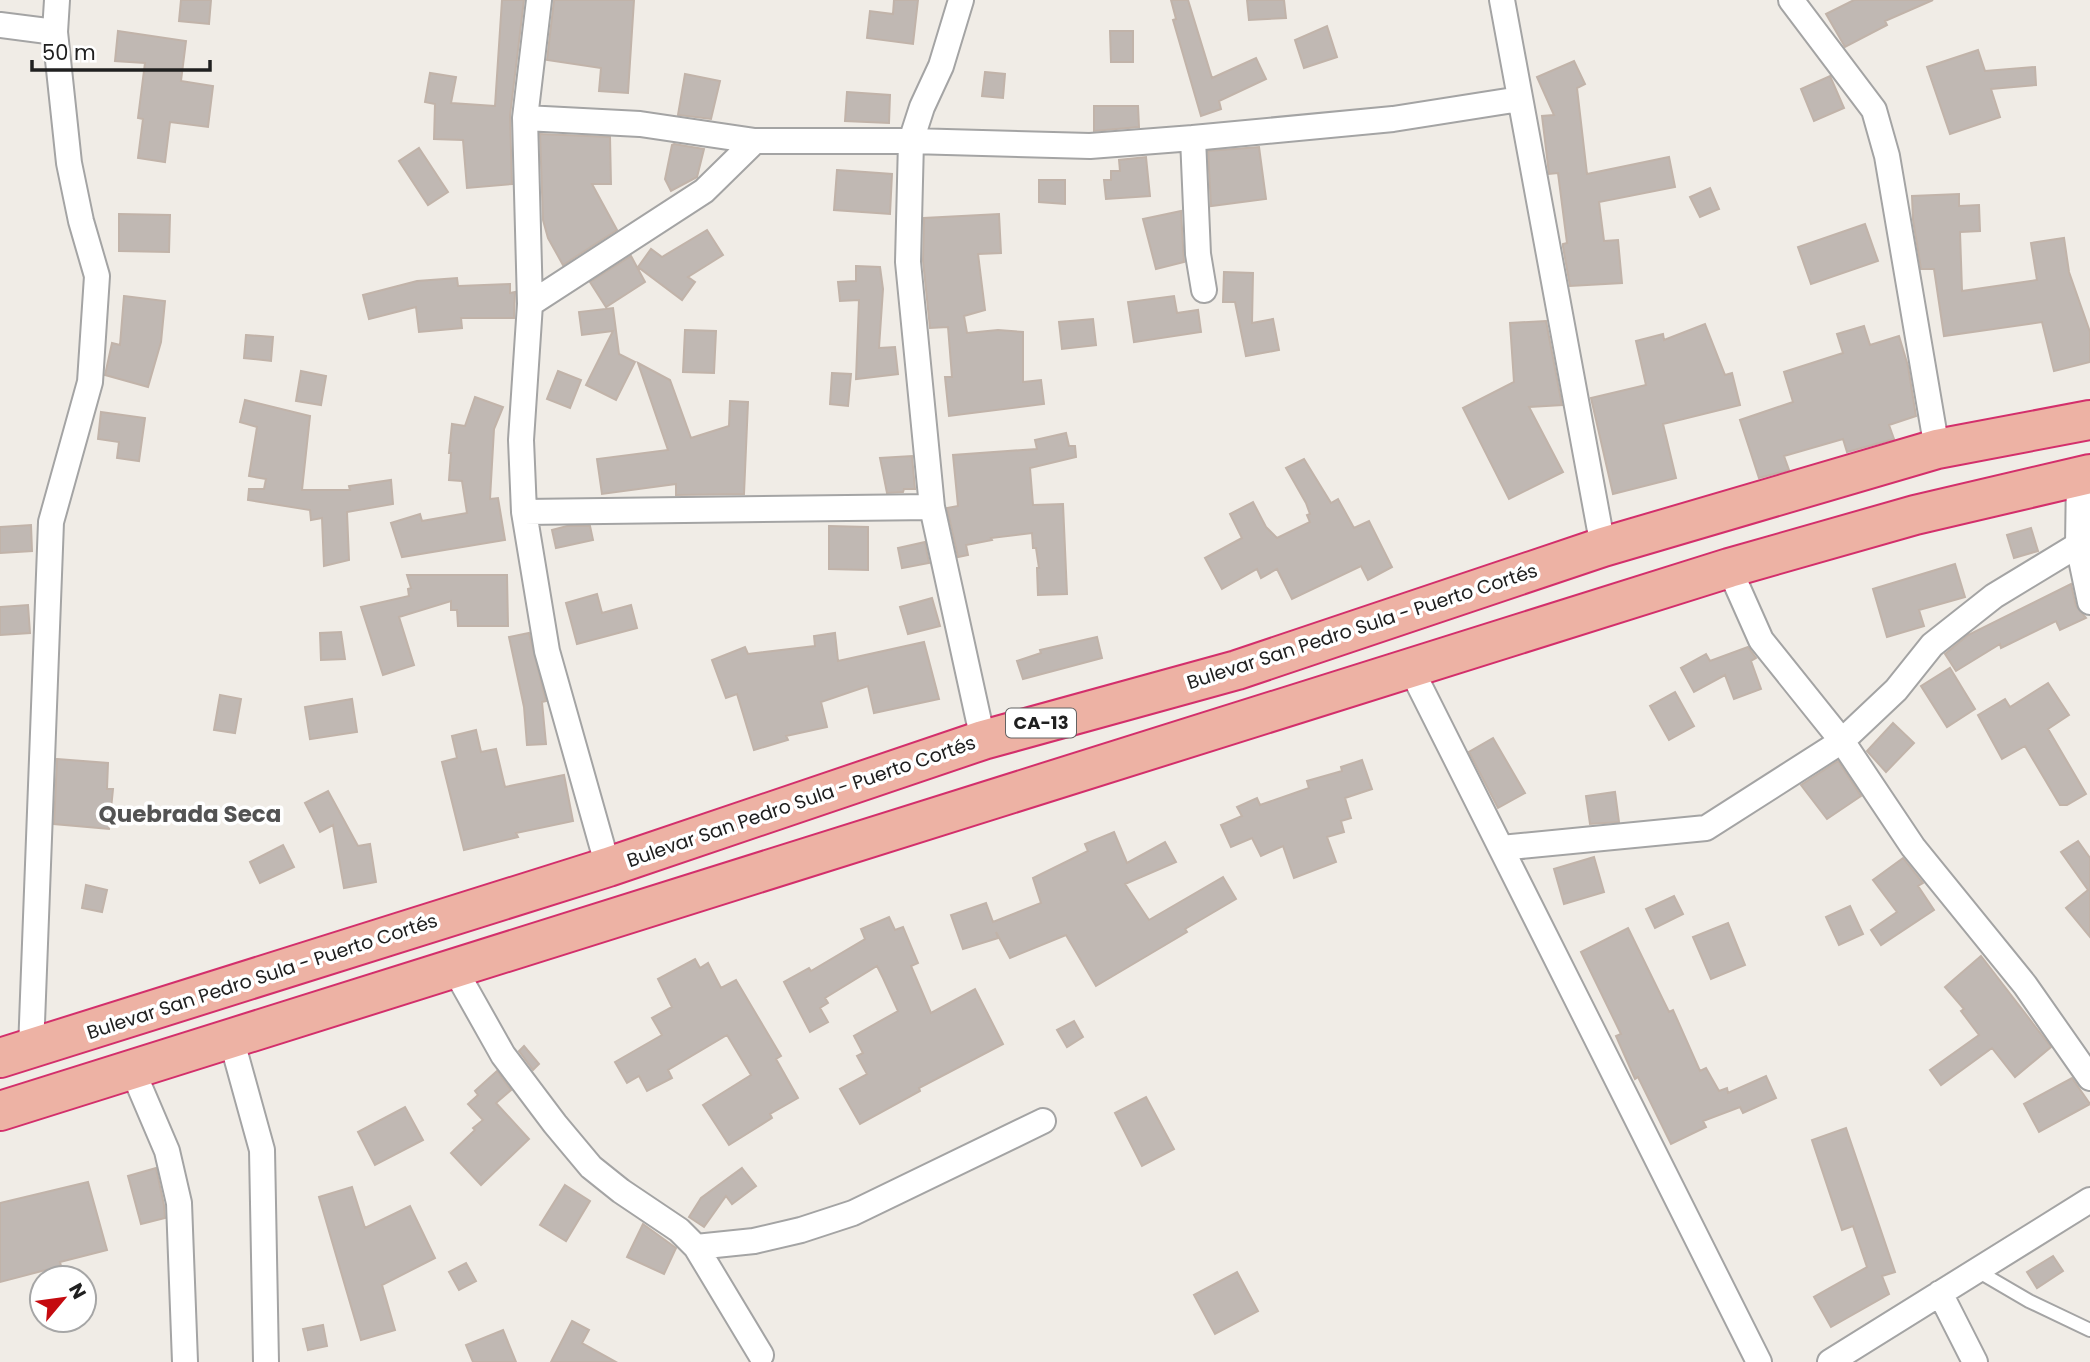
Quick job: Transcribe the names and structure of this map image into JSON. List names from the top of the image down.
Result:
{
  "streets": {
    "highway": ["Bulevar San Pedro Sula - Puerto Cortés", "CA-13"]
  },
  "districts": ["Quebrada Seca"],
  "scale_bar": "50 m",
  "north": "top right"
}
